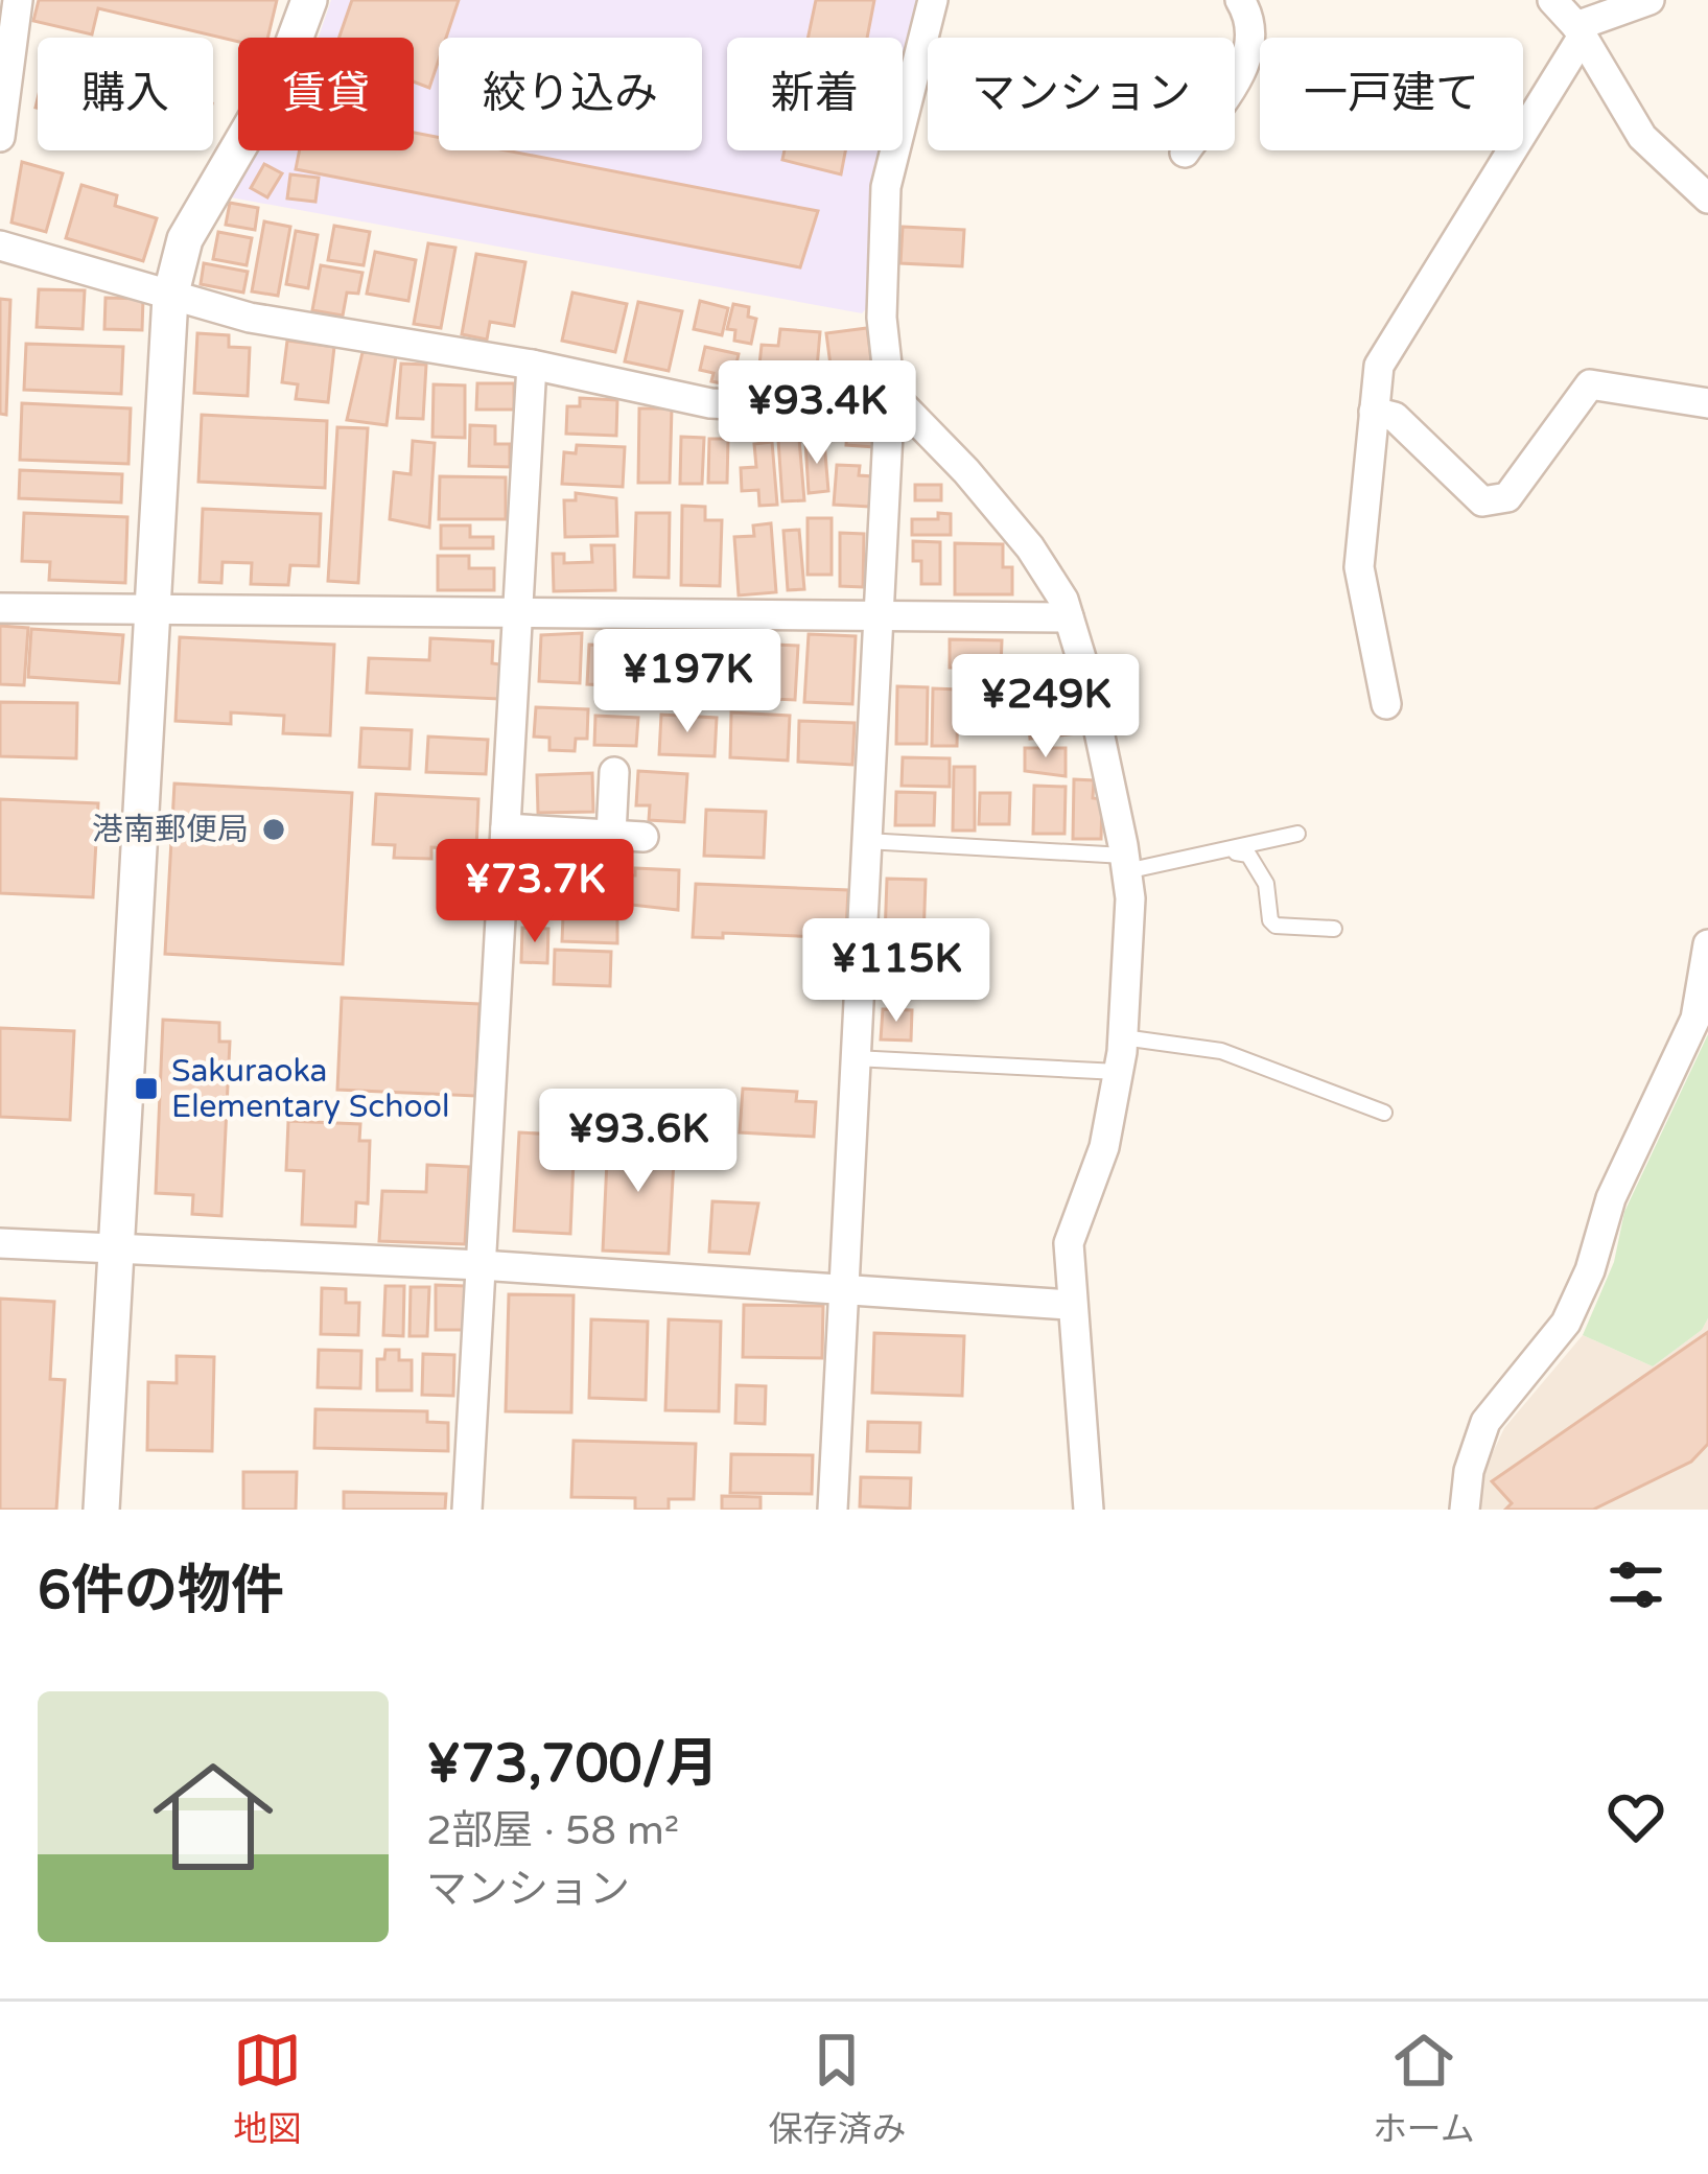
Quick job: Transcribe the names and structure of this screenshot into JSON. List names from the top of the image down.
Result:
{
  "places": {
    "other": ["港南郵便局"],
    "transit": ["Sakuraoka Elementary School"]
  },
  "page": {
    "chip": [
      "購入",
      "賃貸",
      "絞り込み",
      "新着",
      "マンション",
      "一戸建て"
    ],
    "price": [
      "¥93.4K",
      "¥197K",
      "¥249K",
      "¥73.7K",
      "¥115K",
      "¥93.6K"
    ],
    "heading": "6件の物件",
    "list": [
      {
        "name": "¥73,700/月",
        "note": "2部屋 · 58 m² · マンション"
      }
    ],
    "tabs": ["地図", "保存済み", "ホーム"]
  }
}
